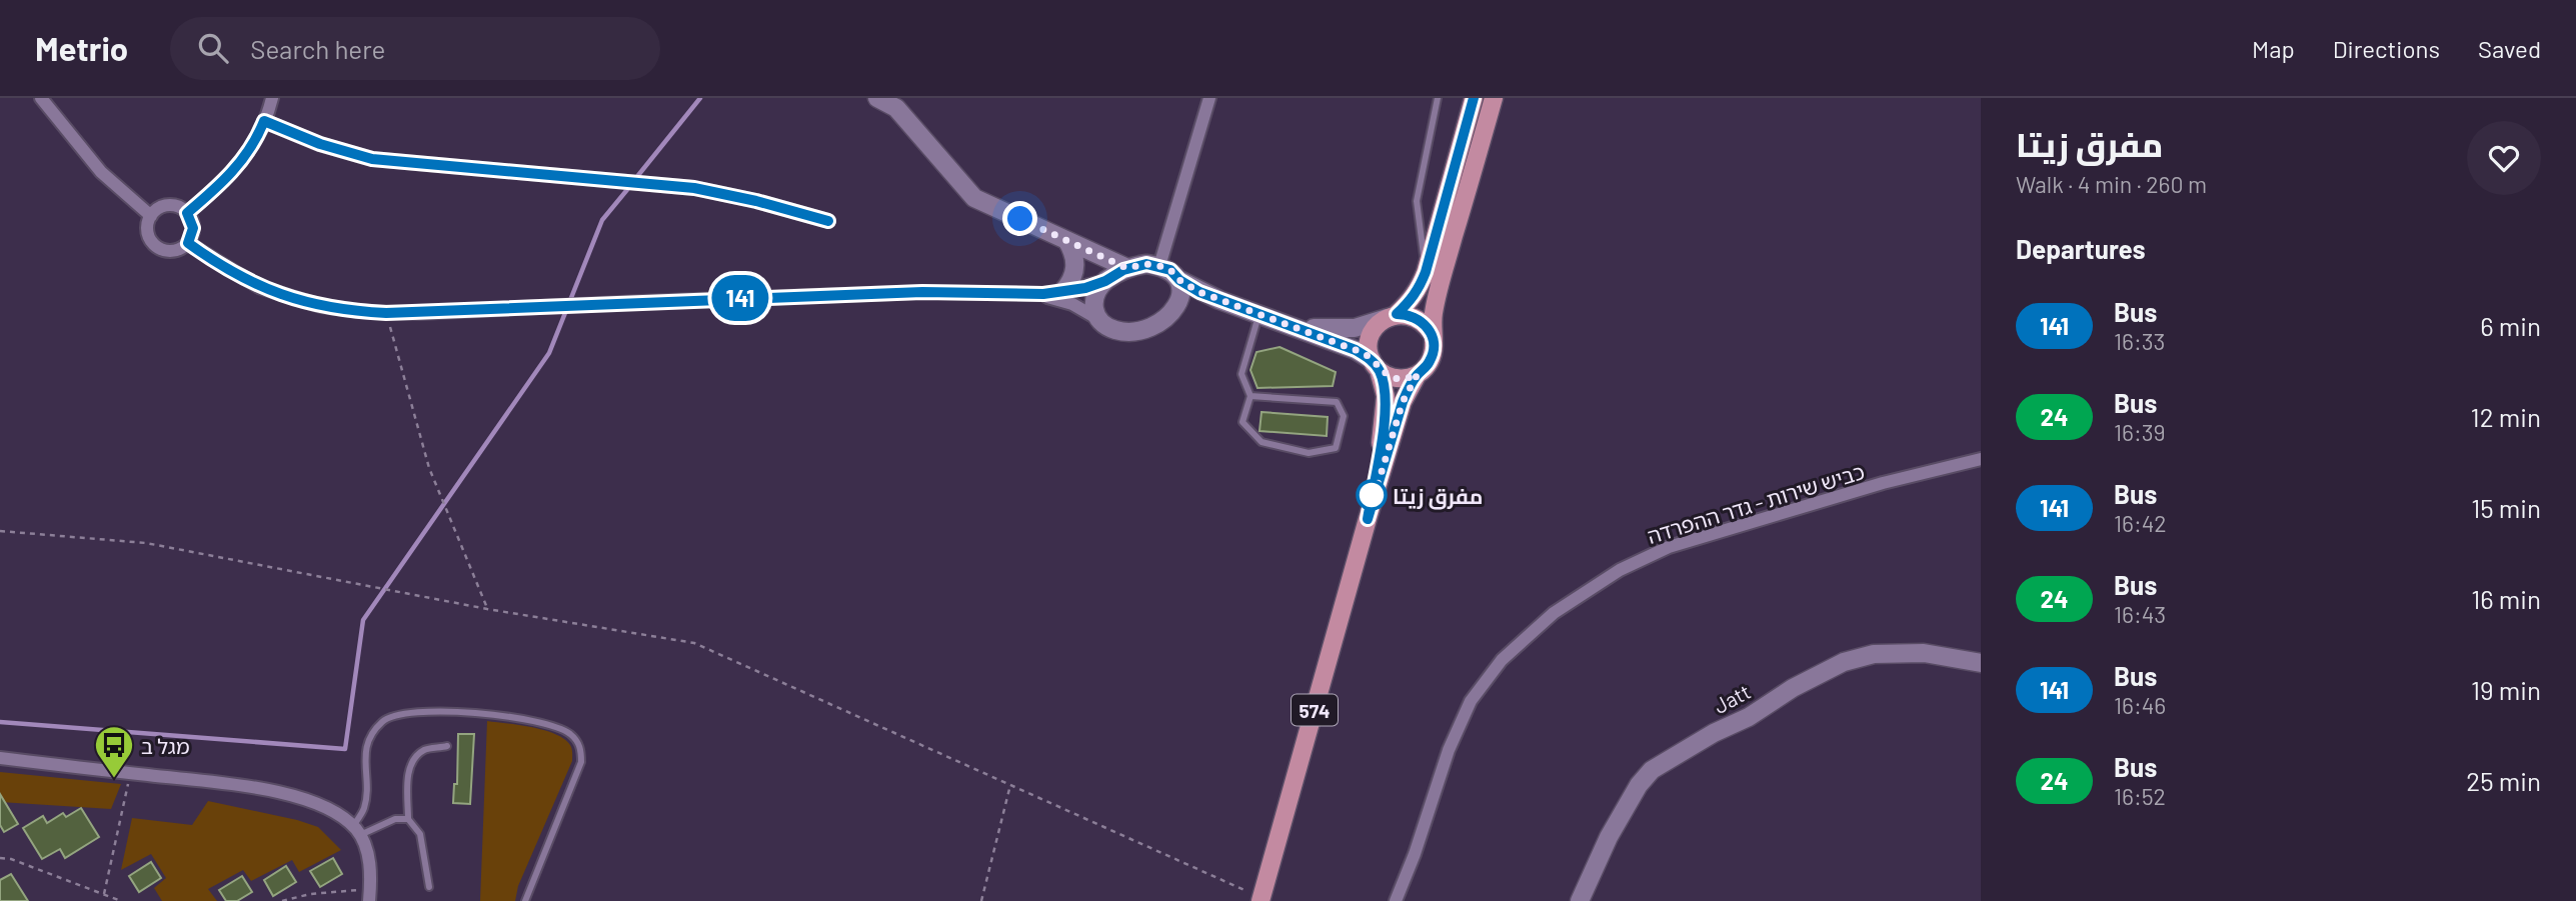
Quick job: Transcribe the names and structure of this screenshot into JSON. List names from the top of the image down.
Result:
{
  "streets": {
    "main road": ["574"],
    "street": ["כביש שירות - גדר ההפרדה", "Jatt"]
  },
  "places": {
    "other": ["مفرق زيتا"],
    "bus stop": ["מגל ב"]
  },
  "lines": ["bus line 141"],
  "page": {
    "header": "Metrio",
    "search": "Search here",
    "nav": ["Map", "Directions", "Saved"],
    "on_map": "141",
    "heading": [
      ["مفرق زيتا", "Walk · 4 min · 260 m"],
      "Departures"
    ],
    "list": [
      {
        "mark": "141",
        "name": "Bus",
        "note": "16:33",
        "value": "6 min"
      },
      {
        "mark": "24",
        "name": "Bus",
        "note": "16:39",
        "value": "12 min"
      },
      {
        "mark": "141",
        "name": "Bus",
        "note": "16:42",
        "value": "15 min"
      },
      {
        "mark": "24",
        "name": "Bus",
        "note": "16:43",
        "value": "16 min"
      },
      {
        "mark": "141",
        "name": "Bus",
        "note": "16:46",
        "value": "19 min"
      },
      {
        "mark": "24",
        "name": "Bus",
        "note": "16:52",
        "value": "25 min"
      }
    ]
  }
}
